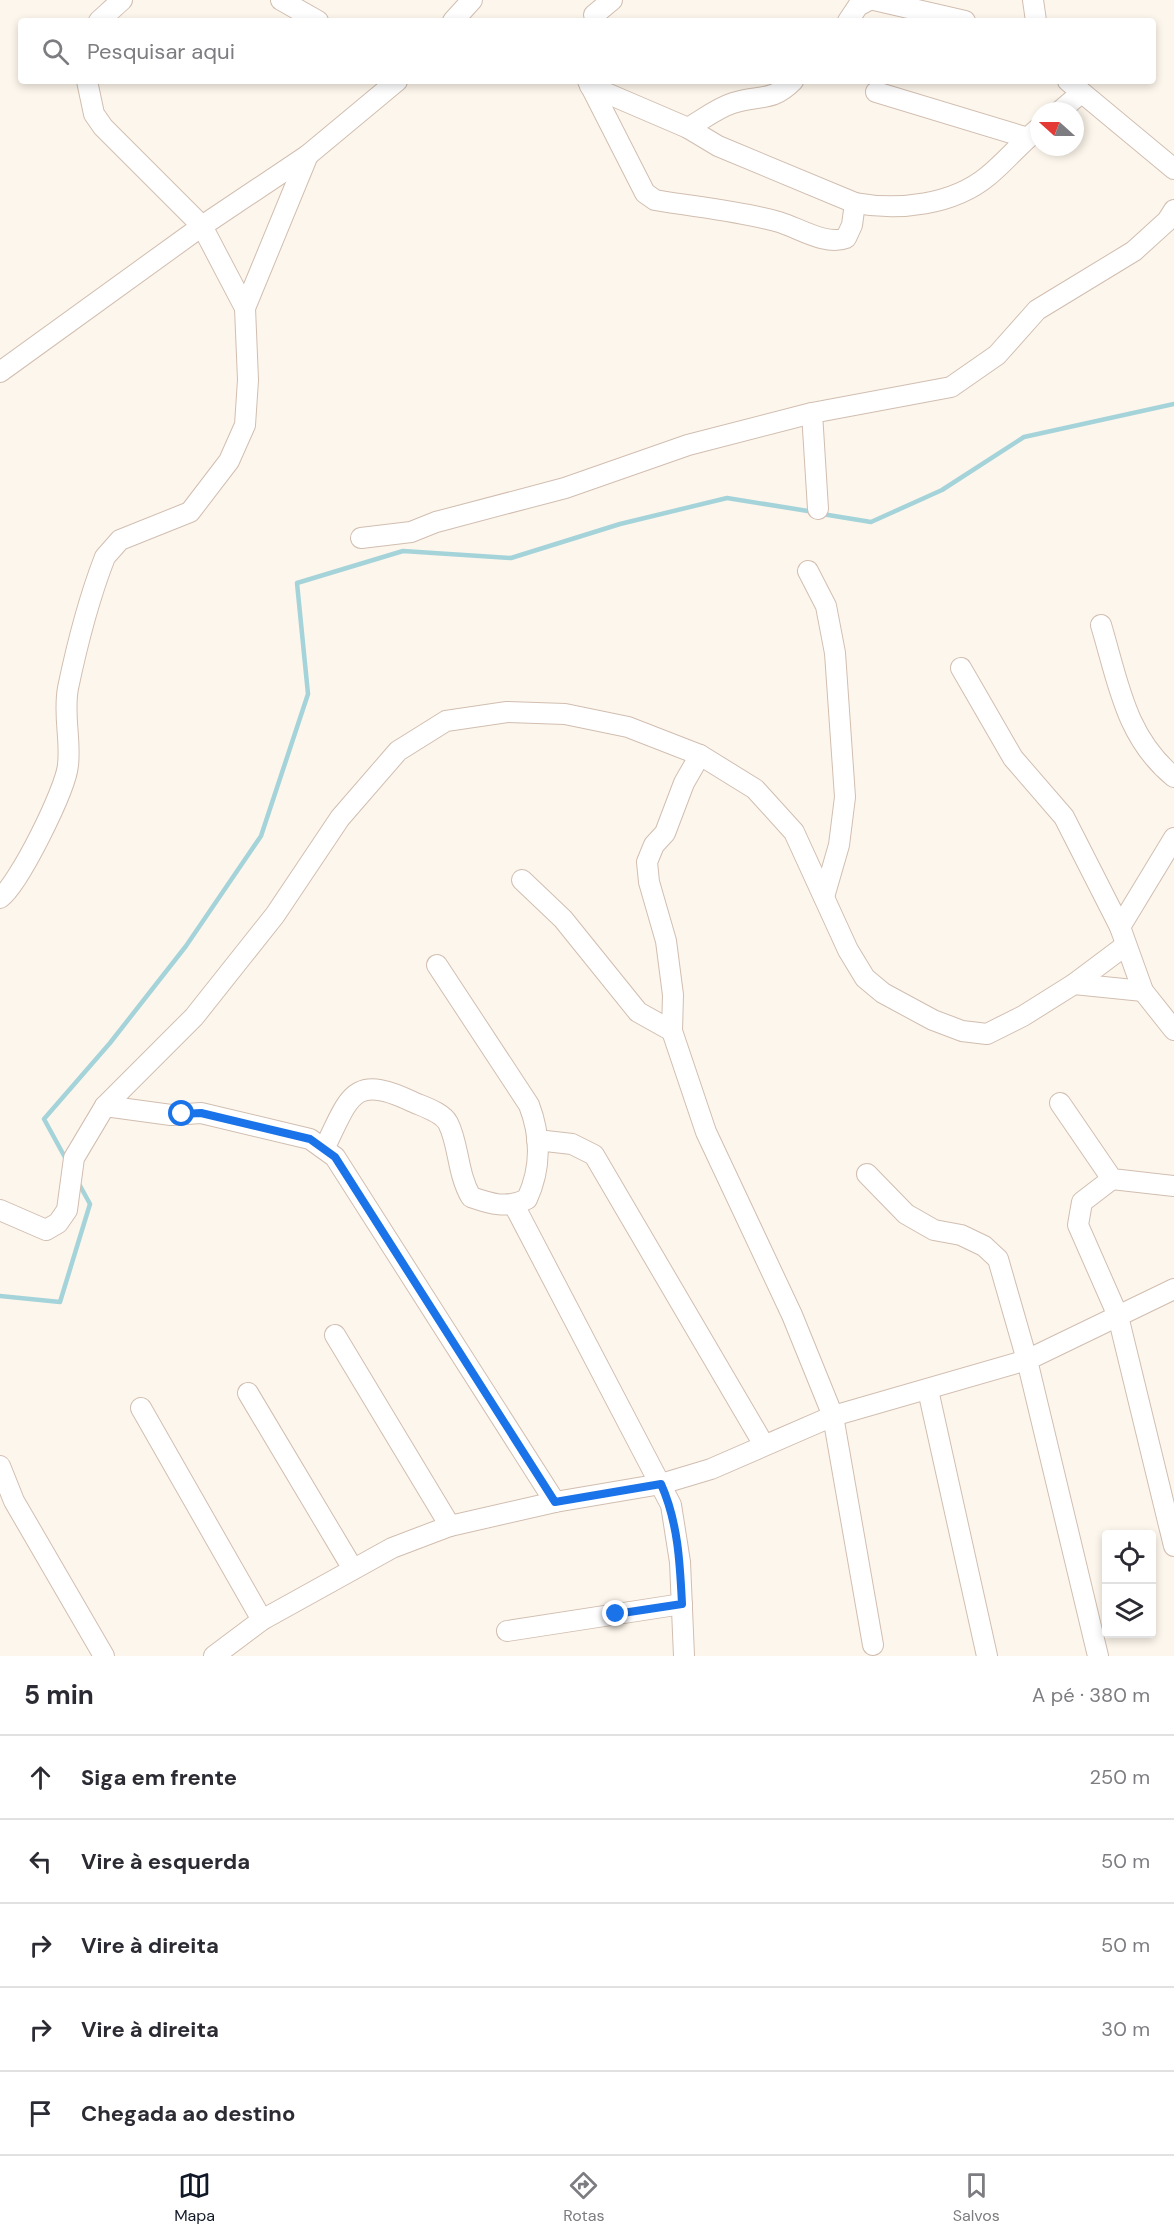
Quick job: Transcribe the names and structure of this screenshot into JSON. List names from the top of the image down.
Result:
{
  "north": "left",
  "page": {
    "search": "Pesquisar aqui",
    "heading": ["5 min", "A pé · 380 m"],
    "list": [
      ["Siga em frente", "250 m"],
      ["Vire à esquerda", "50 m"],
      ["Vire à direita", "50 m"],
      ["Vire à direita", "30 m"],
      "Chegada ao destino"
    ],
    "nav": ["Mapa", "Rotas", "Salvos"]
  }
}
